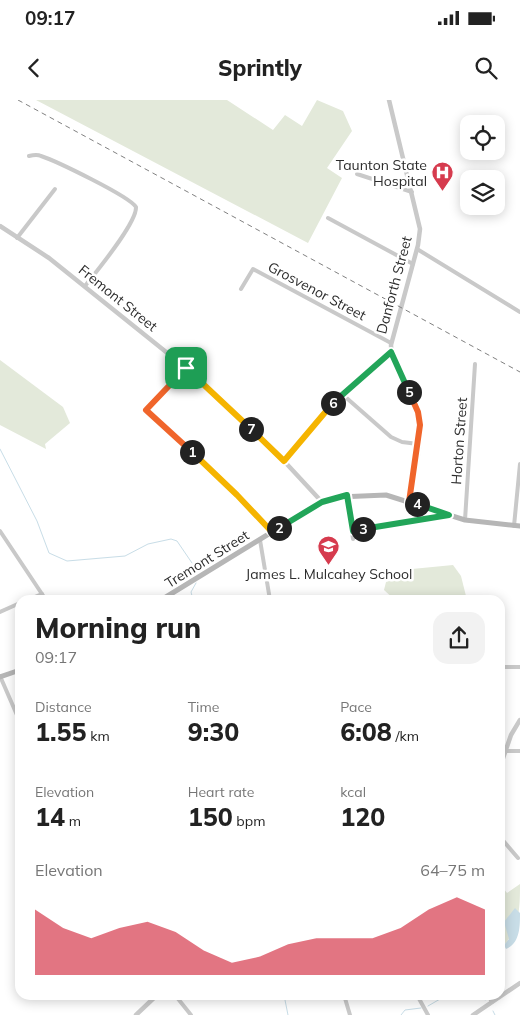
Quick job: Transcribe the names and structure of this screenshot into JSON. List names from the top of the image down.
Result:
{
  "streets": {
    "main road": ["Tremont Street"],
    "street": [
      "Danforth Street",
      "Grosvenor Street",
      "Fremont Street",
      "Horton Street"
    ]
  },
  "crossings": [
    ["Danforth Street", "Grosvenor Street"],
    ["Danforth Street", "Tremont Street"],
    ["Fremont Street", "Tremont Street"],
    ["Horton Street", "Tremont Street"]
  ],
  "places": {
    "hospital": ["Taunton State Hospital"],
    "school or university": ["James L. Mulcahey School"]
  },
  "page": {
    "status": "09:17",
    "header": "Sprintly",
    "pins": [
      "5",
      "6",
      "7",
      "1",
      "4",
      "2",
      "3"
    ],
    "heading": ["Morning run", "09:17"],
    "stats": [
      ["Distance", "1.55 km"],
      ["Time", "9:30"],
      ["Pace", "6:08 /km"],
      ["Elevation", "14 m"],
      ["Heart rate", "150 bpm"],
      ["kcal", "120"]
    ],
    "chart": ["Elevation", "64–75 m"]
  }
}
